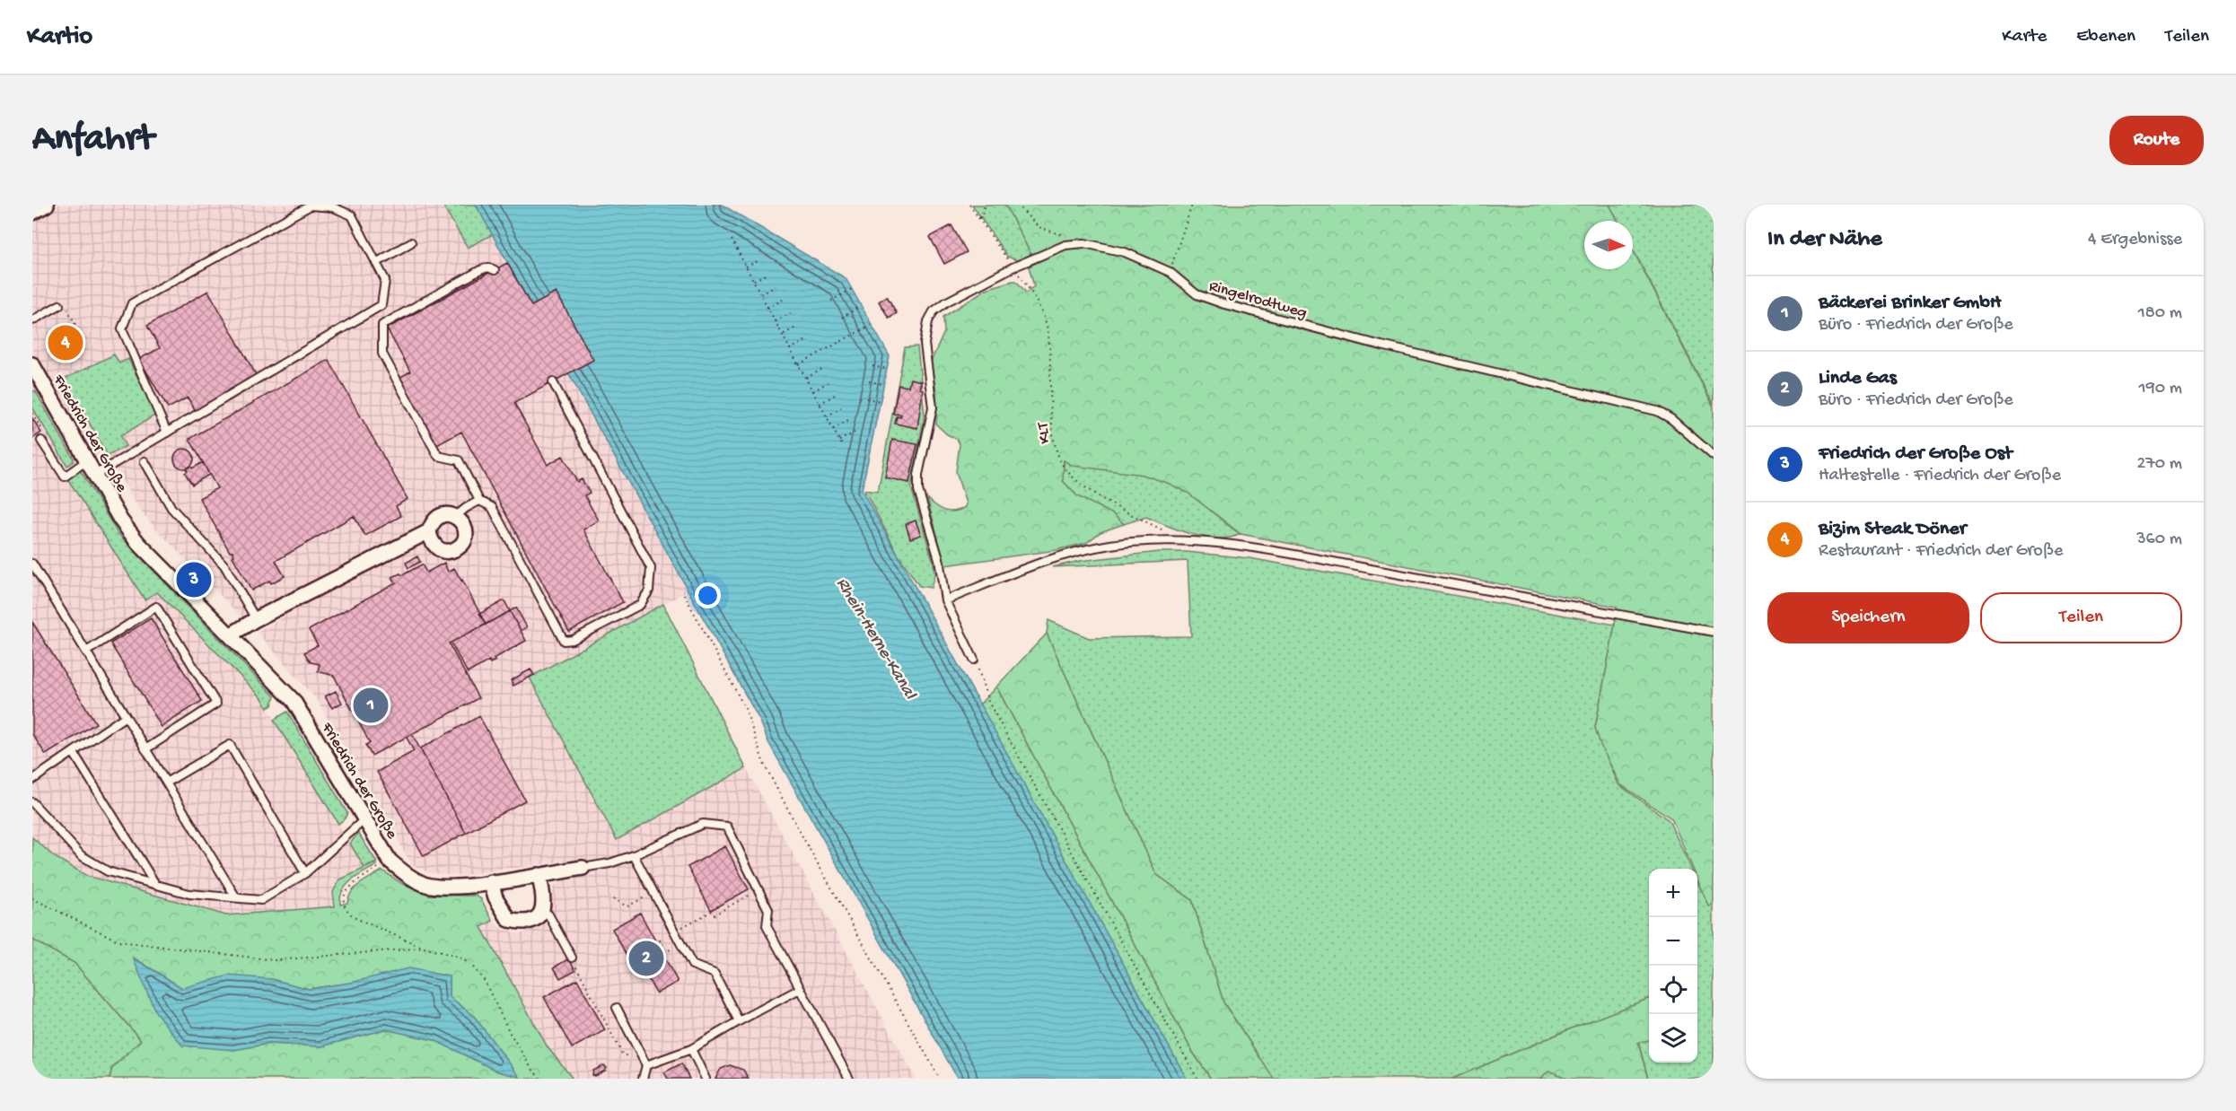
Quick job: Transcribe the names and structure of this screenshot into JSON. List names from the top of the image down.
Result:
{
  "streets": {
    "street": ["Friedrich der Große"],
    "lane": ["Ringelrodtweg"],
    "path": ["KLT"]
  },
  "crossings": [
    ["Ringelrodtweg", "KLT"]
  ],
  "water": ["Rhein-Herne-Kanal"],
  "north": "right",
  "page": {
    "header": "Kartio",
    "nav": ["Karte", "Ebenen", "Teilen"],
    "buttons": [
      "Route",
      ["Speichern", "Teilen"]
    ],
    "title": "Anfahrt",
    "heading": ["In der Nähe", "4 Ergebnisse"],
    "list": [
      {
        "mark": "1",
        "name": "Bäckerei Brinker GmbH",
        "note": "Büro · Friedrich der Große",
        "value": "180 m"
      },
      {
        "mark": "2",
        "name": "Linde Gas",
        "note": "Büro · Friedrich der Große",
        "value": "190 m"
      },
      {
        "mark": "3",
        "name": "Friedrich der Große Ost",
        "note": "Haltestelle · Friedrich der Große",
        "value": "270 m"
      },
      {
        "mark": "4",
        "name": "Bizim Steak Döner",
        "note": "Restaurant · Friedrich der Große",
        "value": "360 m"
      }
    ],
    "pins": [
      "4",
      "3",
      "1",
      "2"
    ],
    "map_buttons": ["+", "−"]
  }
}
